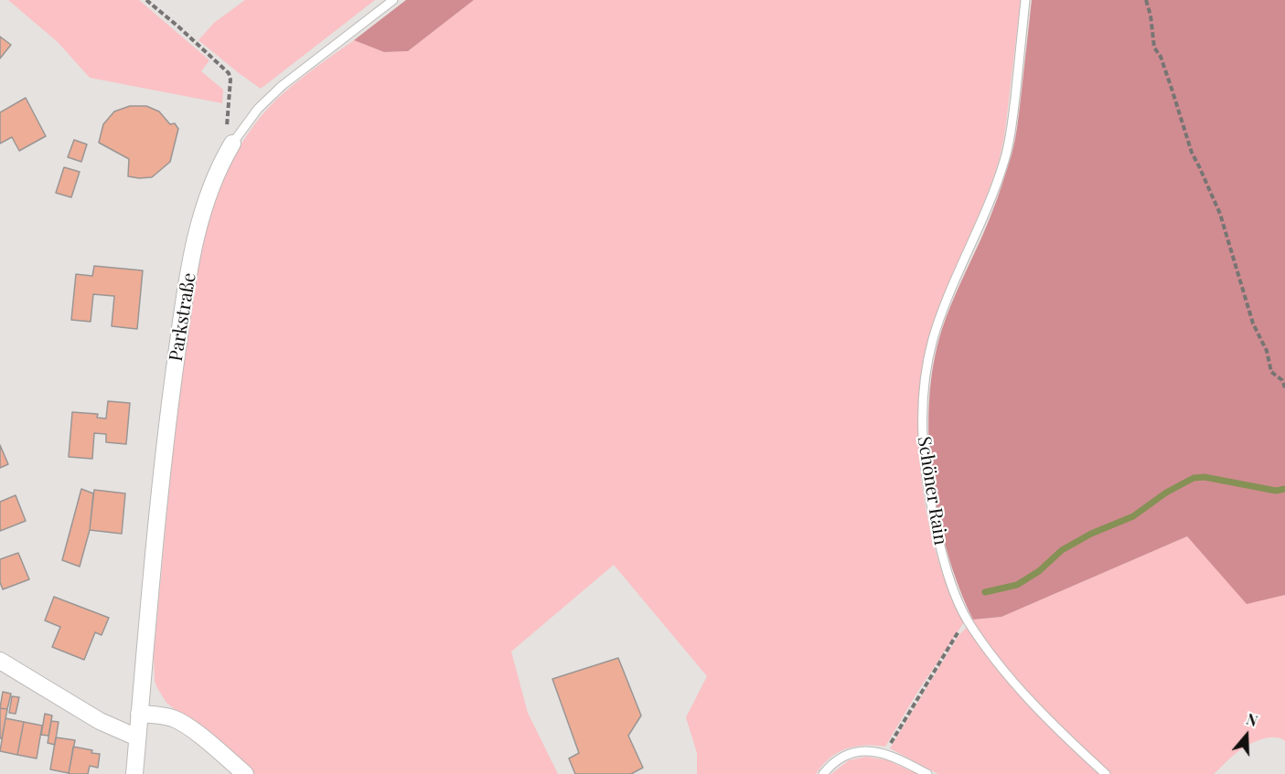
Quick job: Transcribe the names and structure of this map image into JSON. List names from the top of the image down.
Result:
{
  "streets": {
    "street": ["Parkstraße"],
    "lane": ["Schöner Rain"]
  },
  "north": "top"
}
